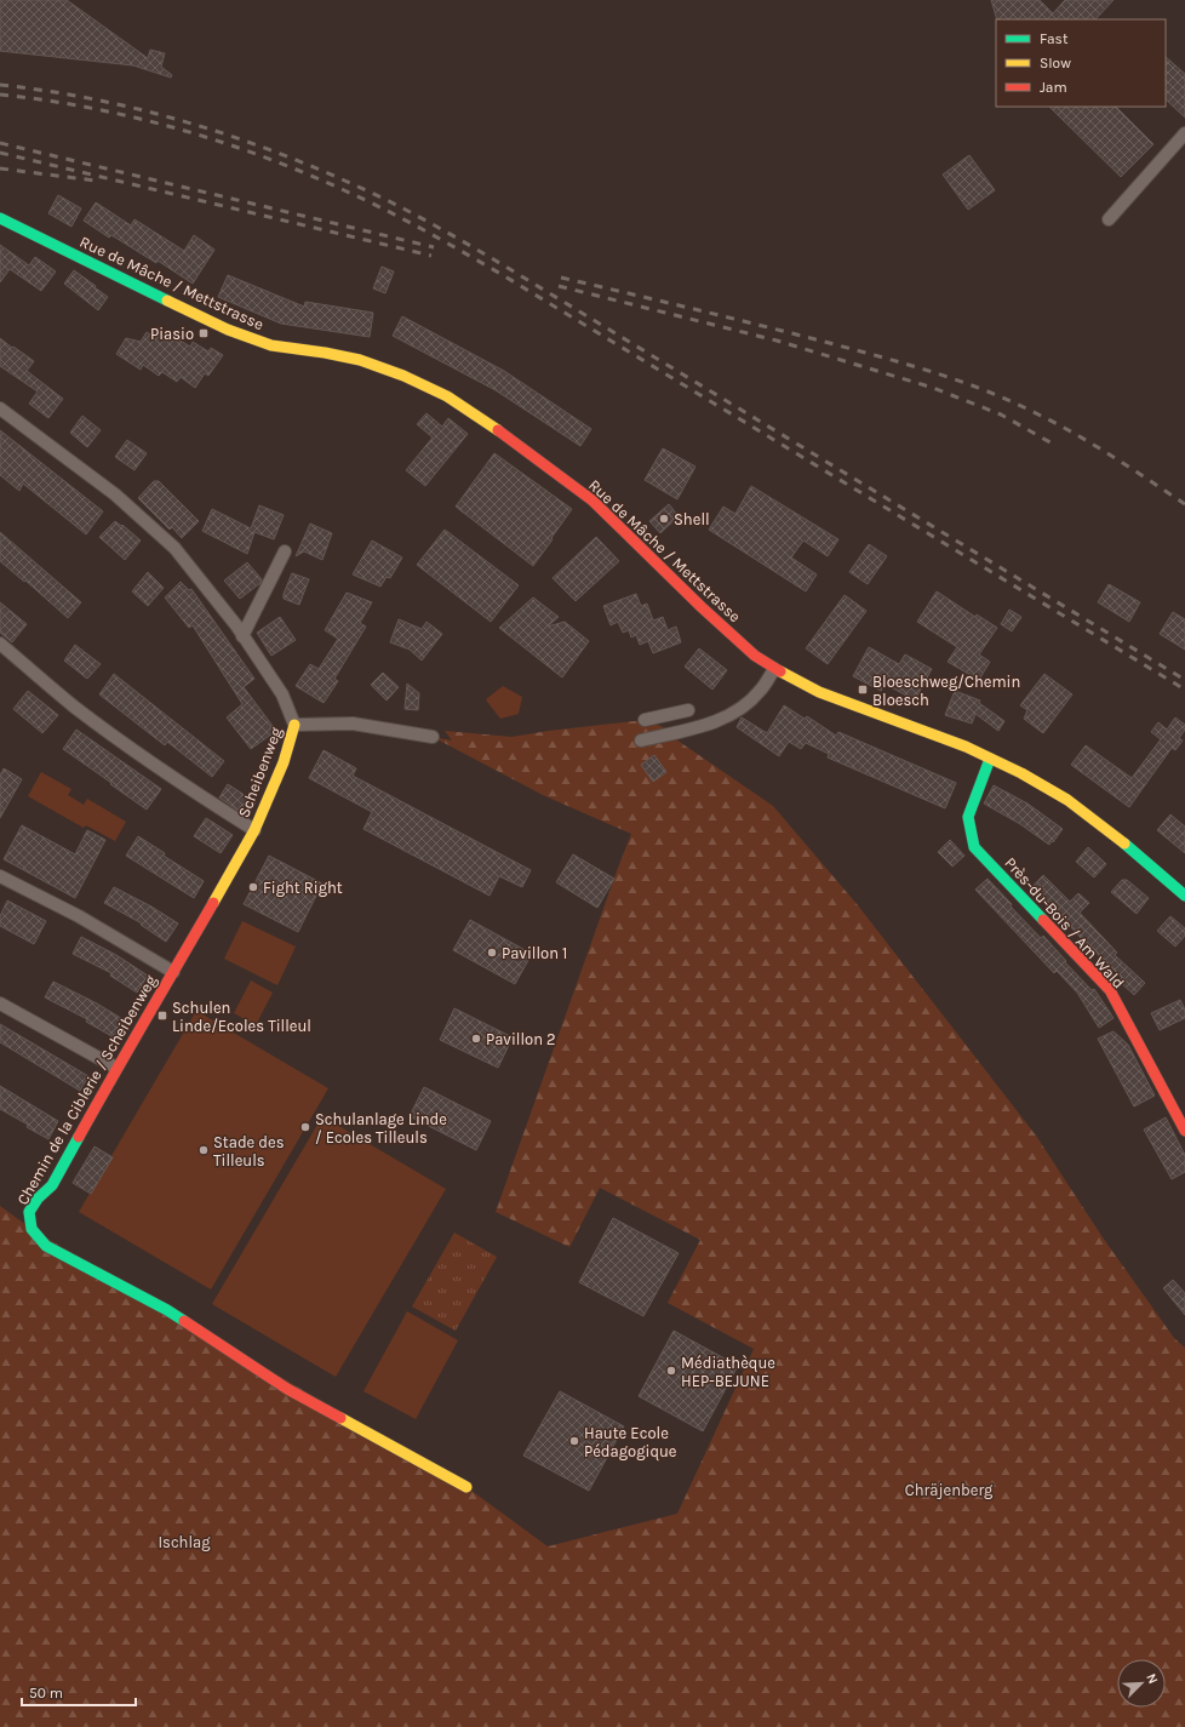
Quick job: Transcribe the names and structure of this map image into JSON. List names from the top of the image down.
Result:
{
  "streets": {
    "street": [
      "Rue de Mâche / Mettstrasse",
      "Scheibenweg",
      "Près-du-Bois / Am Wald",
      "Chemin de la Ciblerie / Scheibenweg"
    ]
  },
  "crossings": [
    ["Rue de Mâche / Mettstrasse", "Près-du-Bois / Am Wald"],
    ["Scheibenweg", "Chemin de la Ciblerie / Scheibenweg"]
  ],
  "parks": ["Chräjenberg", "Ischlag"],
  "places": {
    "transit": ["Piasio", "Bloeschweg/Chemin Bloesch", "Schulen Linde/Ecoles Tilleul"],
    "other": [
      "Shell",
      "Fight Right",
      "Pavillon 1",
      "Pavillon 2",
      "Schulanlage Linde / Ecoles Tilleuls",
      "Stade des Tilleuls",
      "Médiathèque HEP-BEJUNE",
      "Haute Ecole Pédagogique"
    ]
  },
  "legend": ["Fast", "Slow", "Jam"],
  "scale_bar": "50 m",
  "north": "top right"
}
